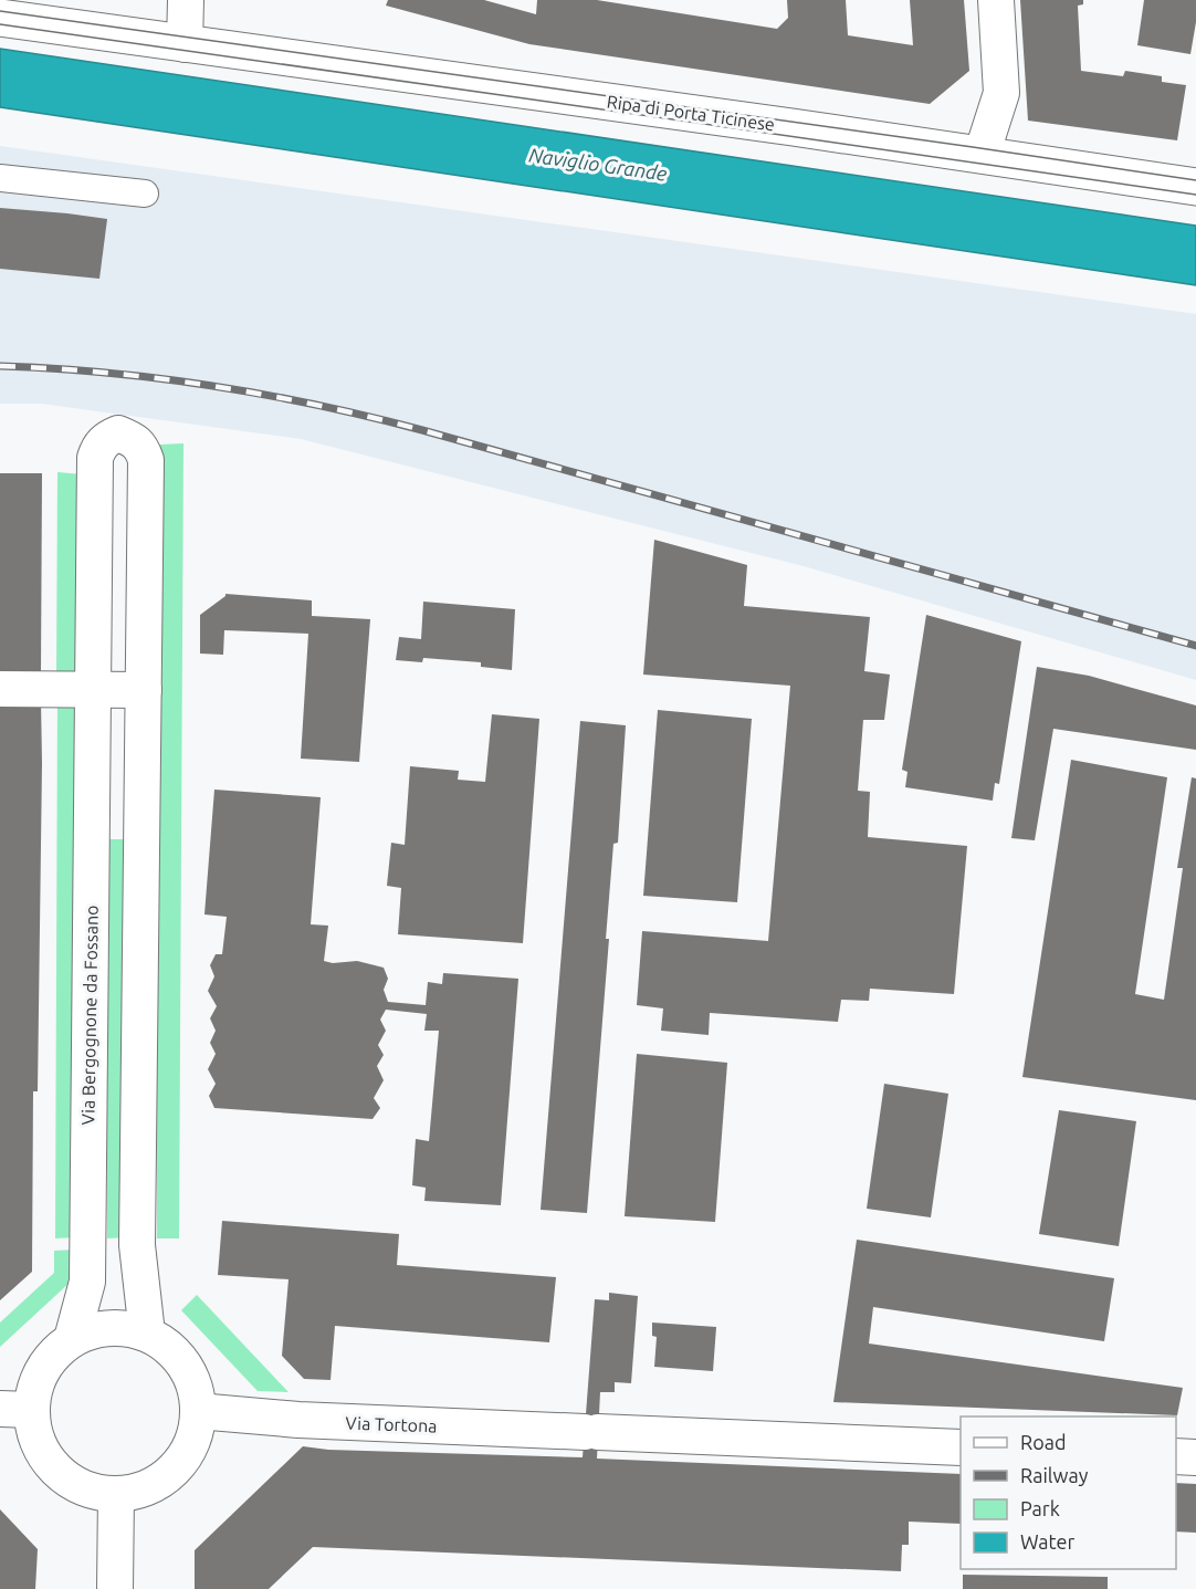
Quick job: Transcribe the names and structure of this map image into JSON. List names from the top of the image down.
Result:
{
  "streets": {
    "street": ["Ripa di Porta Ticinese", "Via Bergognone da Fossano", "Via Tortona"]
  },
  "crossings": [
    ["Via Bergognone da Fossano", "Via Tortona"]
  ],
  "water": ["Naviglio Grande"],
  "legend": [
    "Road",
    "Railway",
    "Park",
    "Water"
  ]
}
